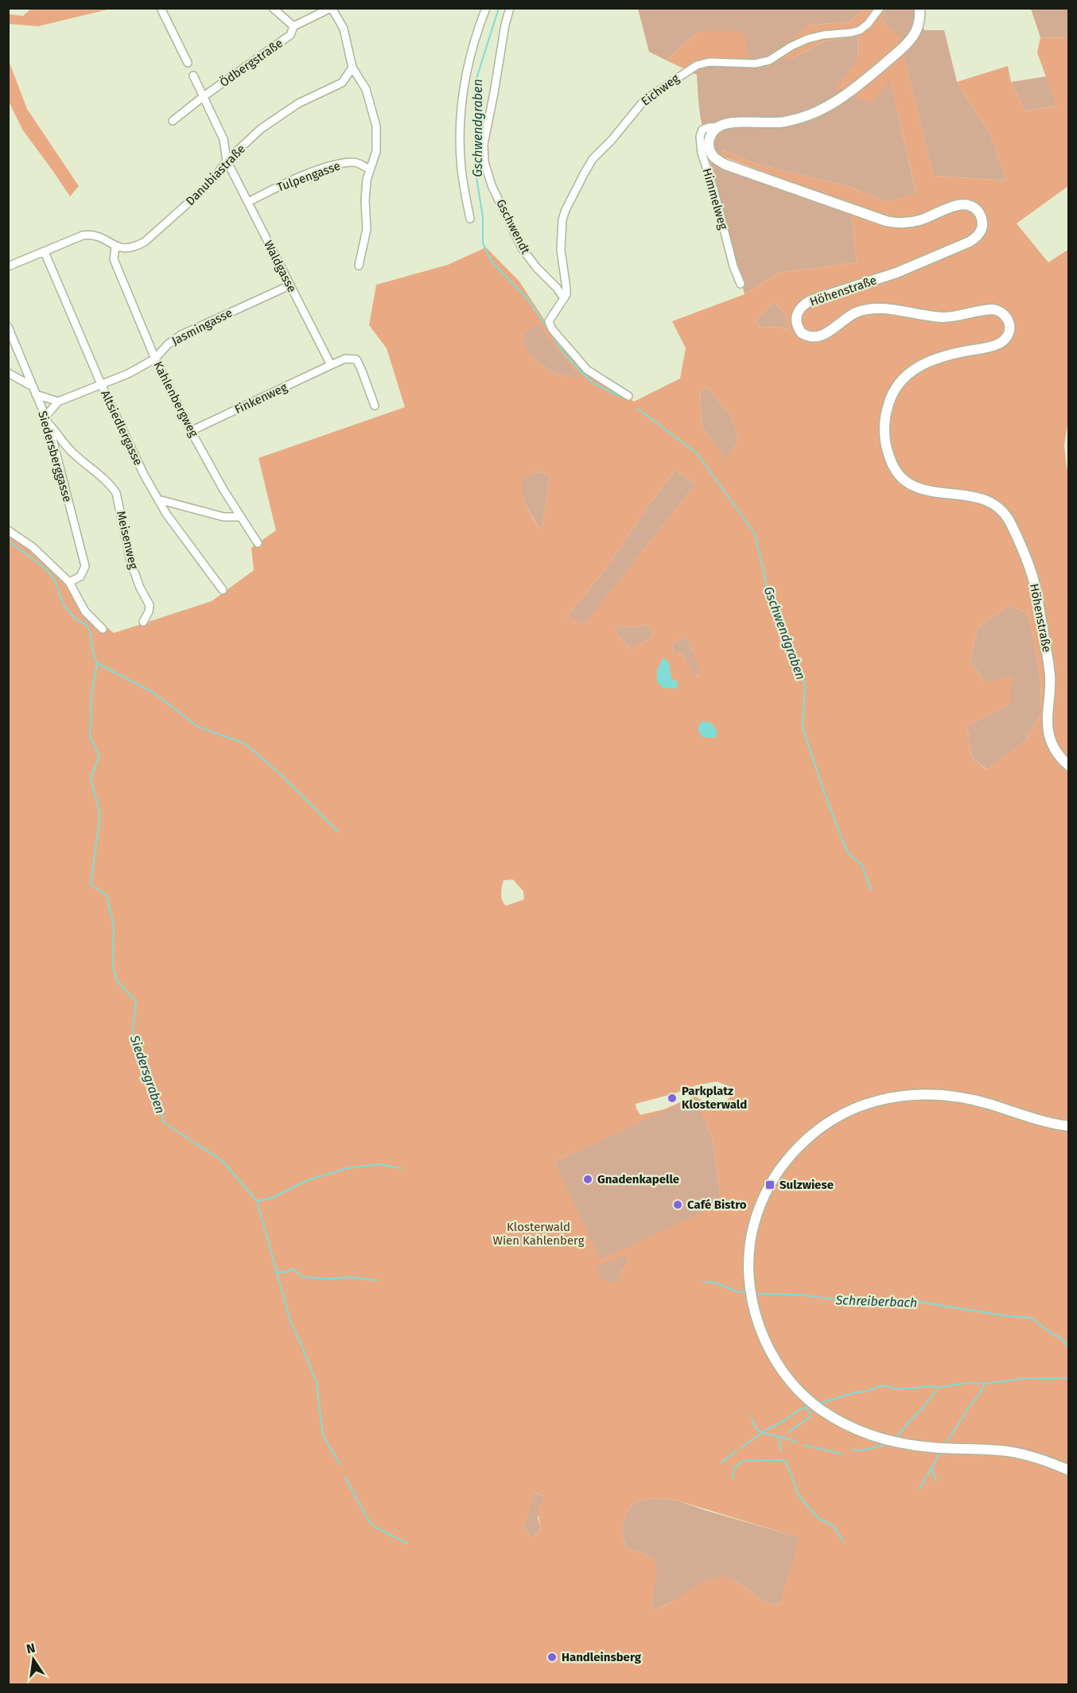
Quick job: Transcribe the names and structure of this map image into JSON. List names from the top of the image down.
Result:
{
  "streets": {
    "street": [
      "Ödbergstraße",
      "Eichweg",
      "Danubiastraße",
      "Tulpengasse",
      "Himmelweg",
      "Gschwendt",
      "Waldgasse",
      "Höhenstraße",
      "Jasmingasse",
      "Finkenweg",
      "Kahlenbergweg",
      "Altsiedlergasse",
      "Siedersberggasse",
      "Meisenweg"
    ]
  },
  "crossings": [
    ["Ödbergstraße", "Waldgasse"],
    ["Eichweg", "Gschwendt"],
    ["Danubiastraße", "Waldgasse"],
    ["Danubiastraße", "Kahlenbergweg"],
    ["Tulpengasse", "Waldgasse"],
    ["Himmelweg", "Höhenstraße"],
    ["Waldgasse", "Jasmingasse"],
    ["Waldgasse", "Finkenweg"],
    ["Jasmingasse", "Kahlenbergweg"],
    ["Jasmingasse", "Altsiedlergasse"],
    ["Jasmingasse", "Siedersberggasse"],
    ["Jasmingasse", "Meisenweg"],
    ["Finkenweg", "Kahlenbergweg"],
    ["Siedersberggasse", "Meisenweg"]
  ],
  "water": ["Gschwendgraben", "Siedersgraben", "Schreiberbach"],
  "parks": ["Klosterwald Wien Kahlenberg"],
  "places": {
    "other": [
      "Parkplatz Klosterwald",
      "Gnadenkapelle",
      "Café Bistro",
      "Handleinsberg"
    ],
    "transit": ["Sulzwiese"]
  },
  "north": "top"
}
